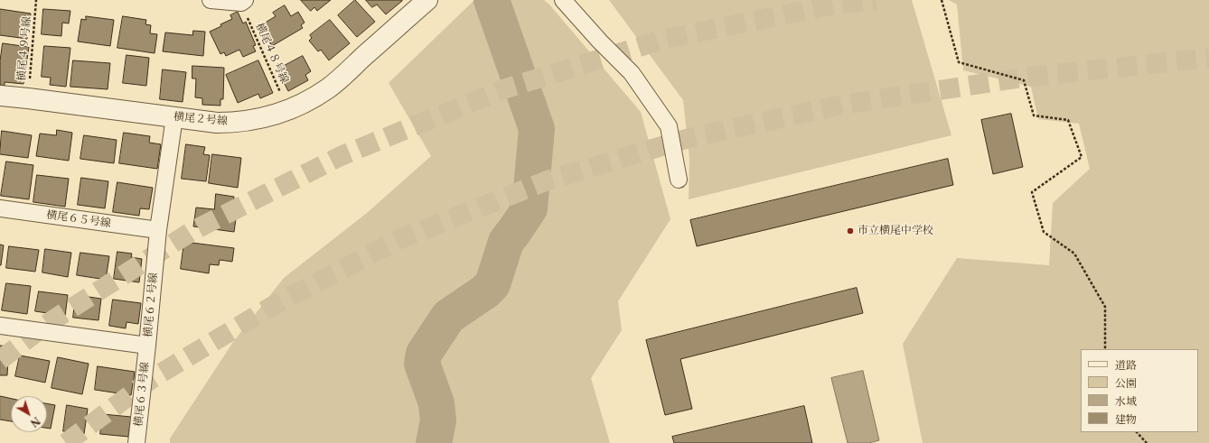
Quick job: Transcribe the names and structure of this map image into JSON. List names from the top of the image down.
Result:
{
  "streets": {
    "street": [
      "横尾２号線",
      "横尾６５号線",
      "横尾６２号線",
      "横尾６３号線"
    ],
    "path": ["横尾４９号線", "横尾４８号線"]
  },
  "crossings": [
    ["横尾４９号線", "横尾２号線"],
    ["横尾４８号線", "横尾２号線"],
    ["横尾２号線", "横尾６２号線"],
    ["横尾６５号線", "横尾６２号線"],
    ["横尾６２号線", "横尾６３号線"]
  ],
  "places": ["市立横尾中学校"],
  "legend": [
    "道路",
    "公園",
    "水域",
    "建物"
  ],
  "north": "bottom right"
}
